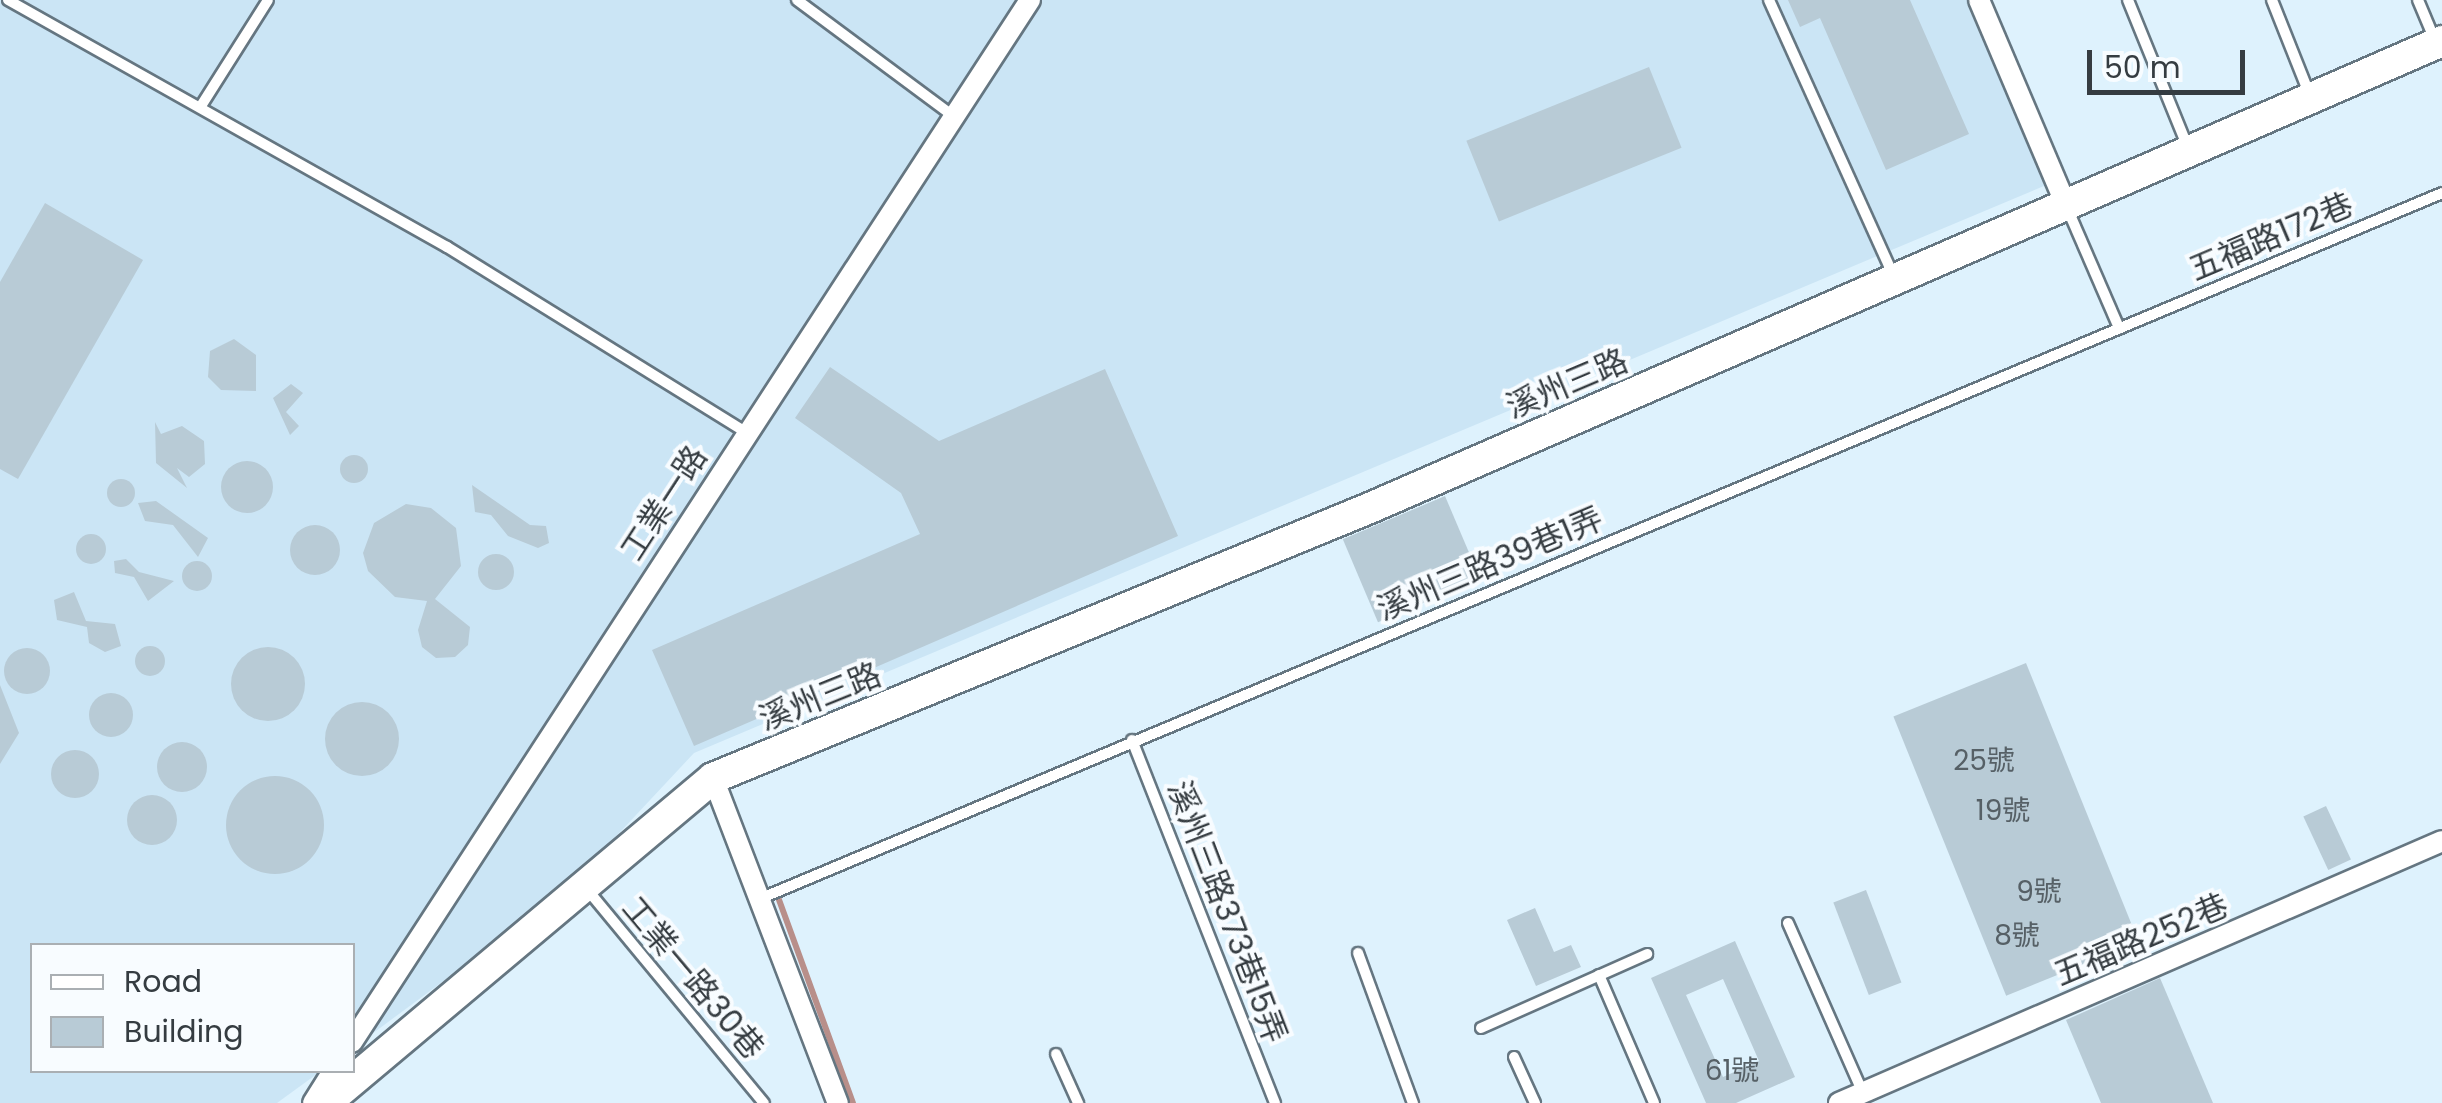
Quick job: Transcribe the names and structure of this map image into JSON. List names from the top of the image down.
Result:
{
  "streets": {
    "street": ["溪州三路", "工業一路", "五福路252巷"],
    "lane": [
      "五福路172巷",
      "溪州三路39巷1弄",
      "溪州三路373巷15弄",
      "工業一路30巷"
    ]
  },
  "crossings": [
    ["五福路172巷", "溪州三路39巷1弄"],
    ["溪州三路", "工業一路30巷"],
    ["溪州三路39巷1弄", "溪州三路373巷15弄"]
  ],
  "house_numbers": [
    "25號",
    "19號",
    "9號",
    "8號",
    "61號"
  ],
  "legend": ["Road", "Building"],
  "scale_bar": "50 m"
}
